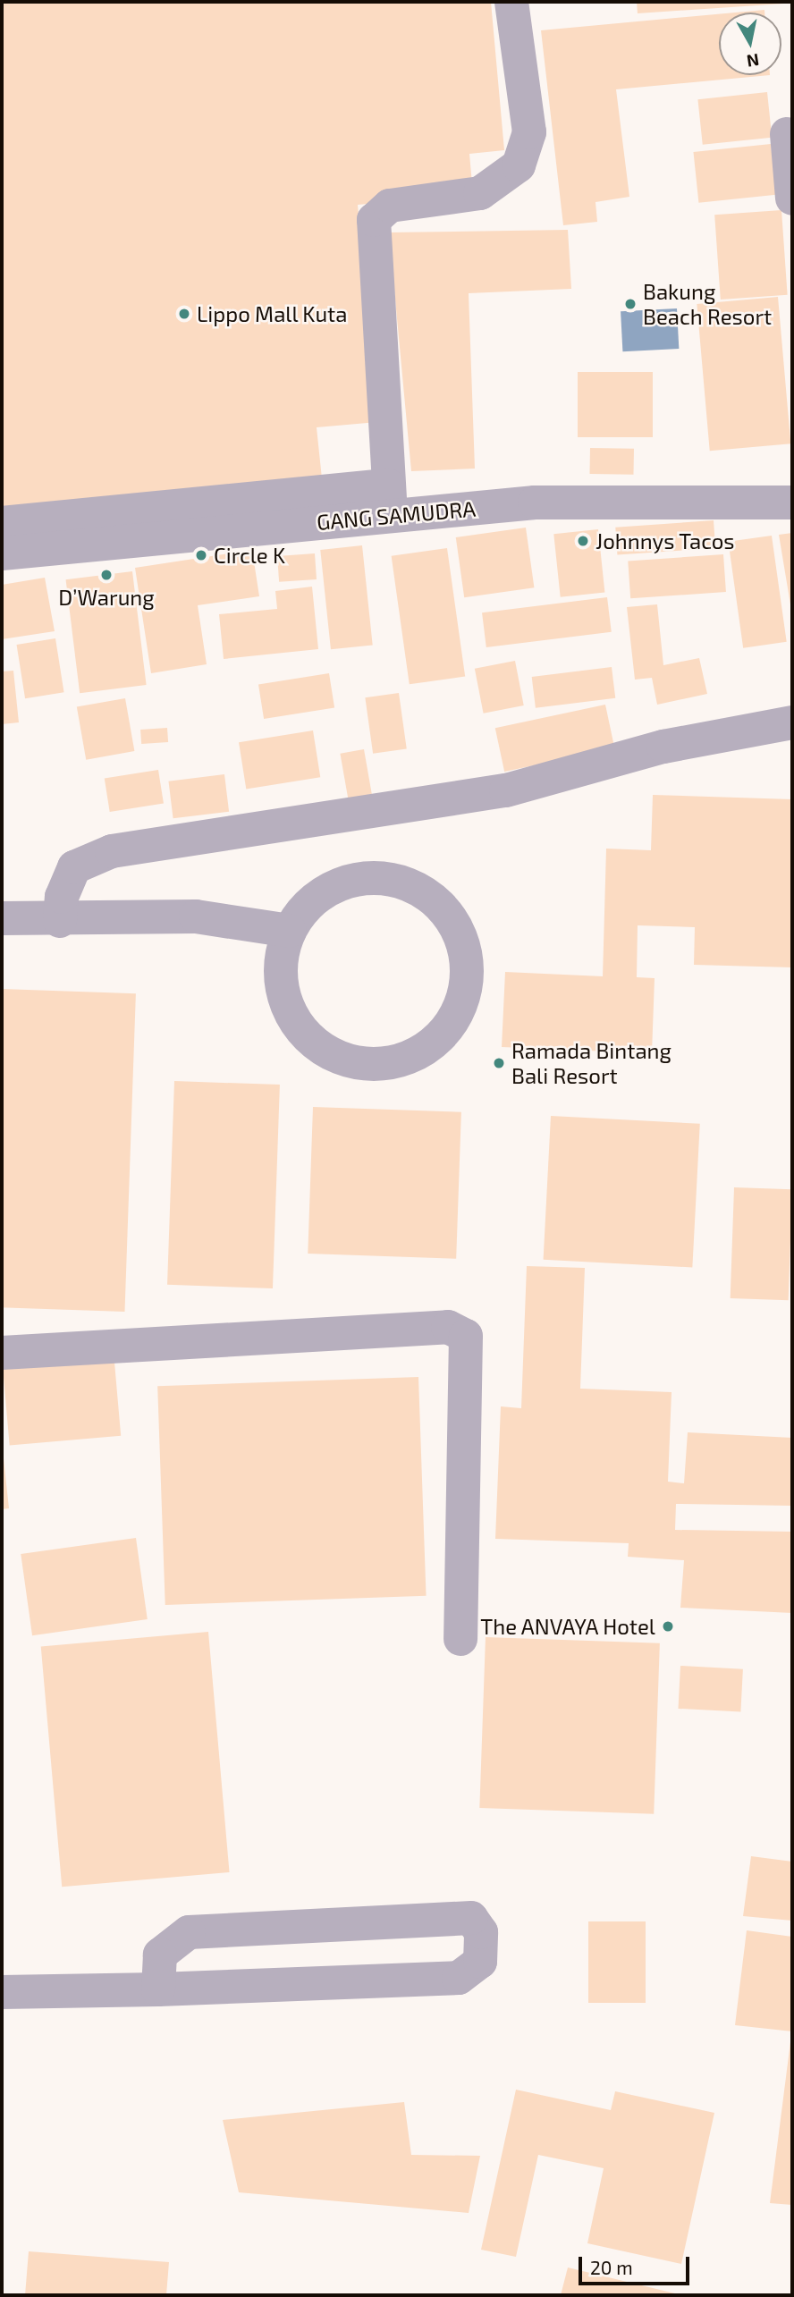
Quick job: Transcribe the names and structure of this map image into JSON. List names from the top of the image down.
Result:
{
  "streets": {
    "street": ["GANG SAMUDRA"]
  },
  "places": [
    "Bakung Beach Resort",
    "Lippo Mall Kuta",
    "Johnnys Tacos",
    "Circle K",
    "D’Warung",
    "Ramada Bintang Bali Resort",
    "The ANVAYA Hotel"
  ],
  "scale_bar": "20 m",
  "north": "bottom"
}
